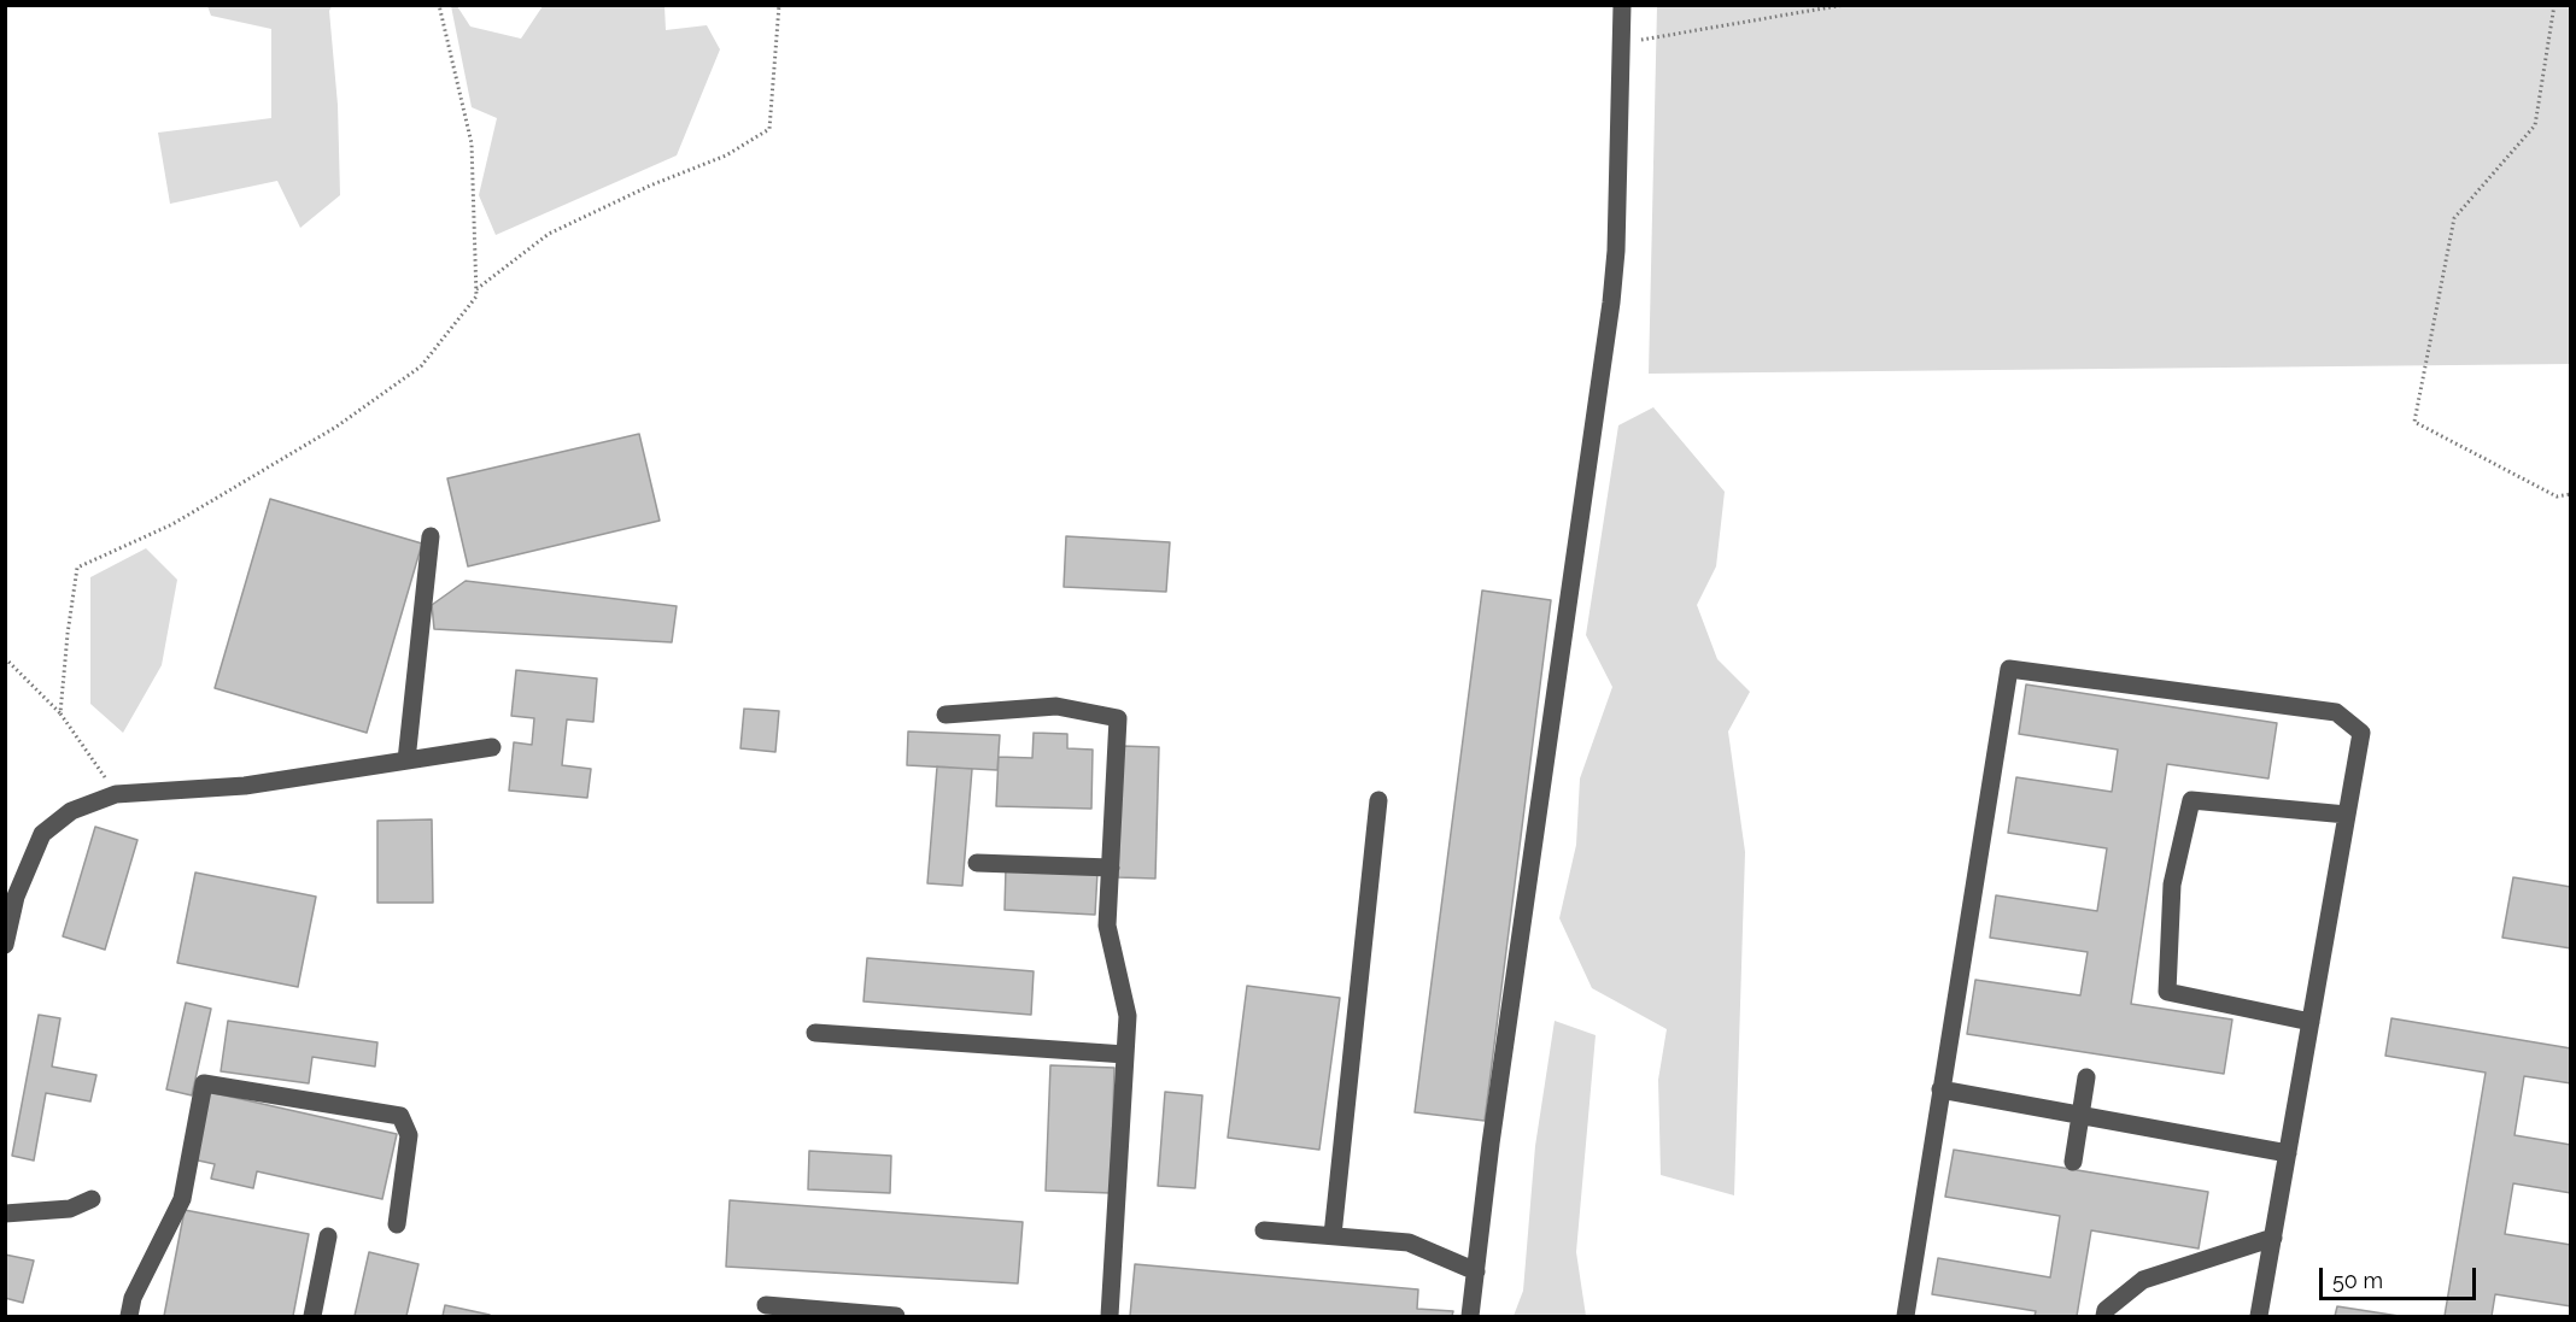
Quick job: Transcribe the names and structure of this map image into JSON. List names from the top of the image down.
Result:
{
  "scale_bar": "50 m"
}
